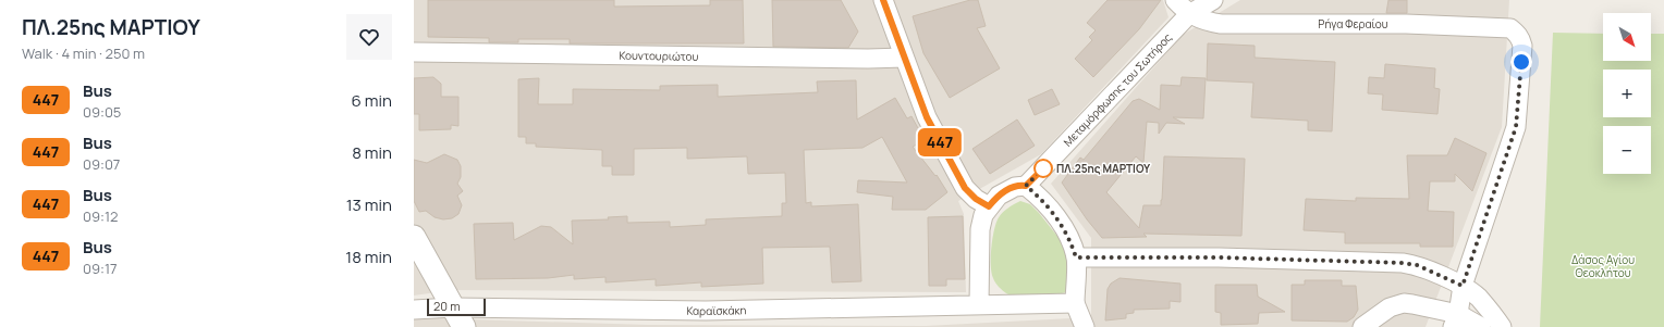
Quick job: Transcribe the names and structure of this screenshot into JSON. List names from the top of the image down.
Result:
{
  "streets": {
    "street": [
      "Ρήγα Φεραίου",
      "Κουντουριώτου",
      "Μεταμόρφωσης του Σωτήρος",
      "Καραϊσκάκη"
    ]
  },
  "crossings": [
    ["Ρήγα Φεραίου", "Μεταμόρφωσης του Σωτήρος"]
  ],
  "parks": ["Δάσος Αγίου Θεοκλήτου"],
  "places": ["ΠΛ.25ης ΜΑΡΤΙΟΥ"],
  "lines": ["bus line 447"],
  "scale_bar": "20 m",
  "north": "bottom right",
  "page": {
    "heading": ["ΠΛ.25ης ΜΑΡΤΙΟΥ", "Walk · 4 min · 250 m"],
    "on_map": "447",
    "map_buttons": ["+", "−"],
    "list": [
      {
        "mark": "447",
        "name": "Bus",
        "note": "09:05",
        "value": "6 min"
      },
      {
        "mark": "447",
        "name": "Bus",
        "note": "09:07",
        "value": "8 min"
      },
      {
        "mark": "447",
        "name": "Bus",
        "note": "09:12",
        "value": "13 min"
      },
      {
        "mark": "447",
        "name": "Bus",
        "note": "09:17",
        "value": "18 min"
      }
    ],
    "scale": "20 m"
  }
}
